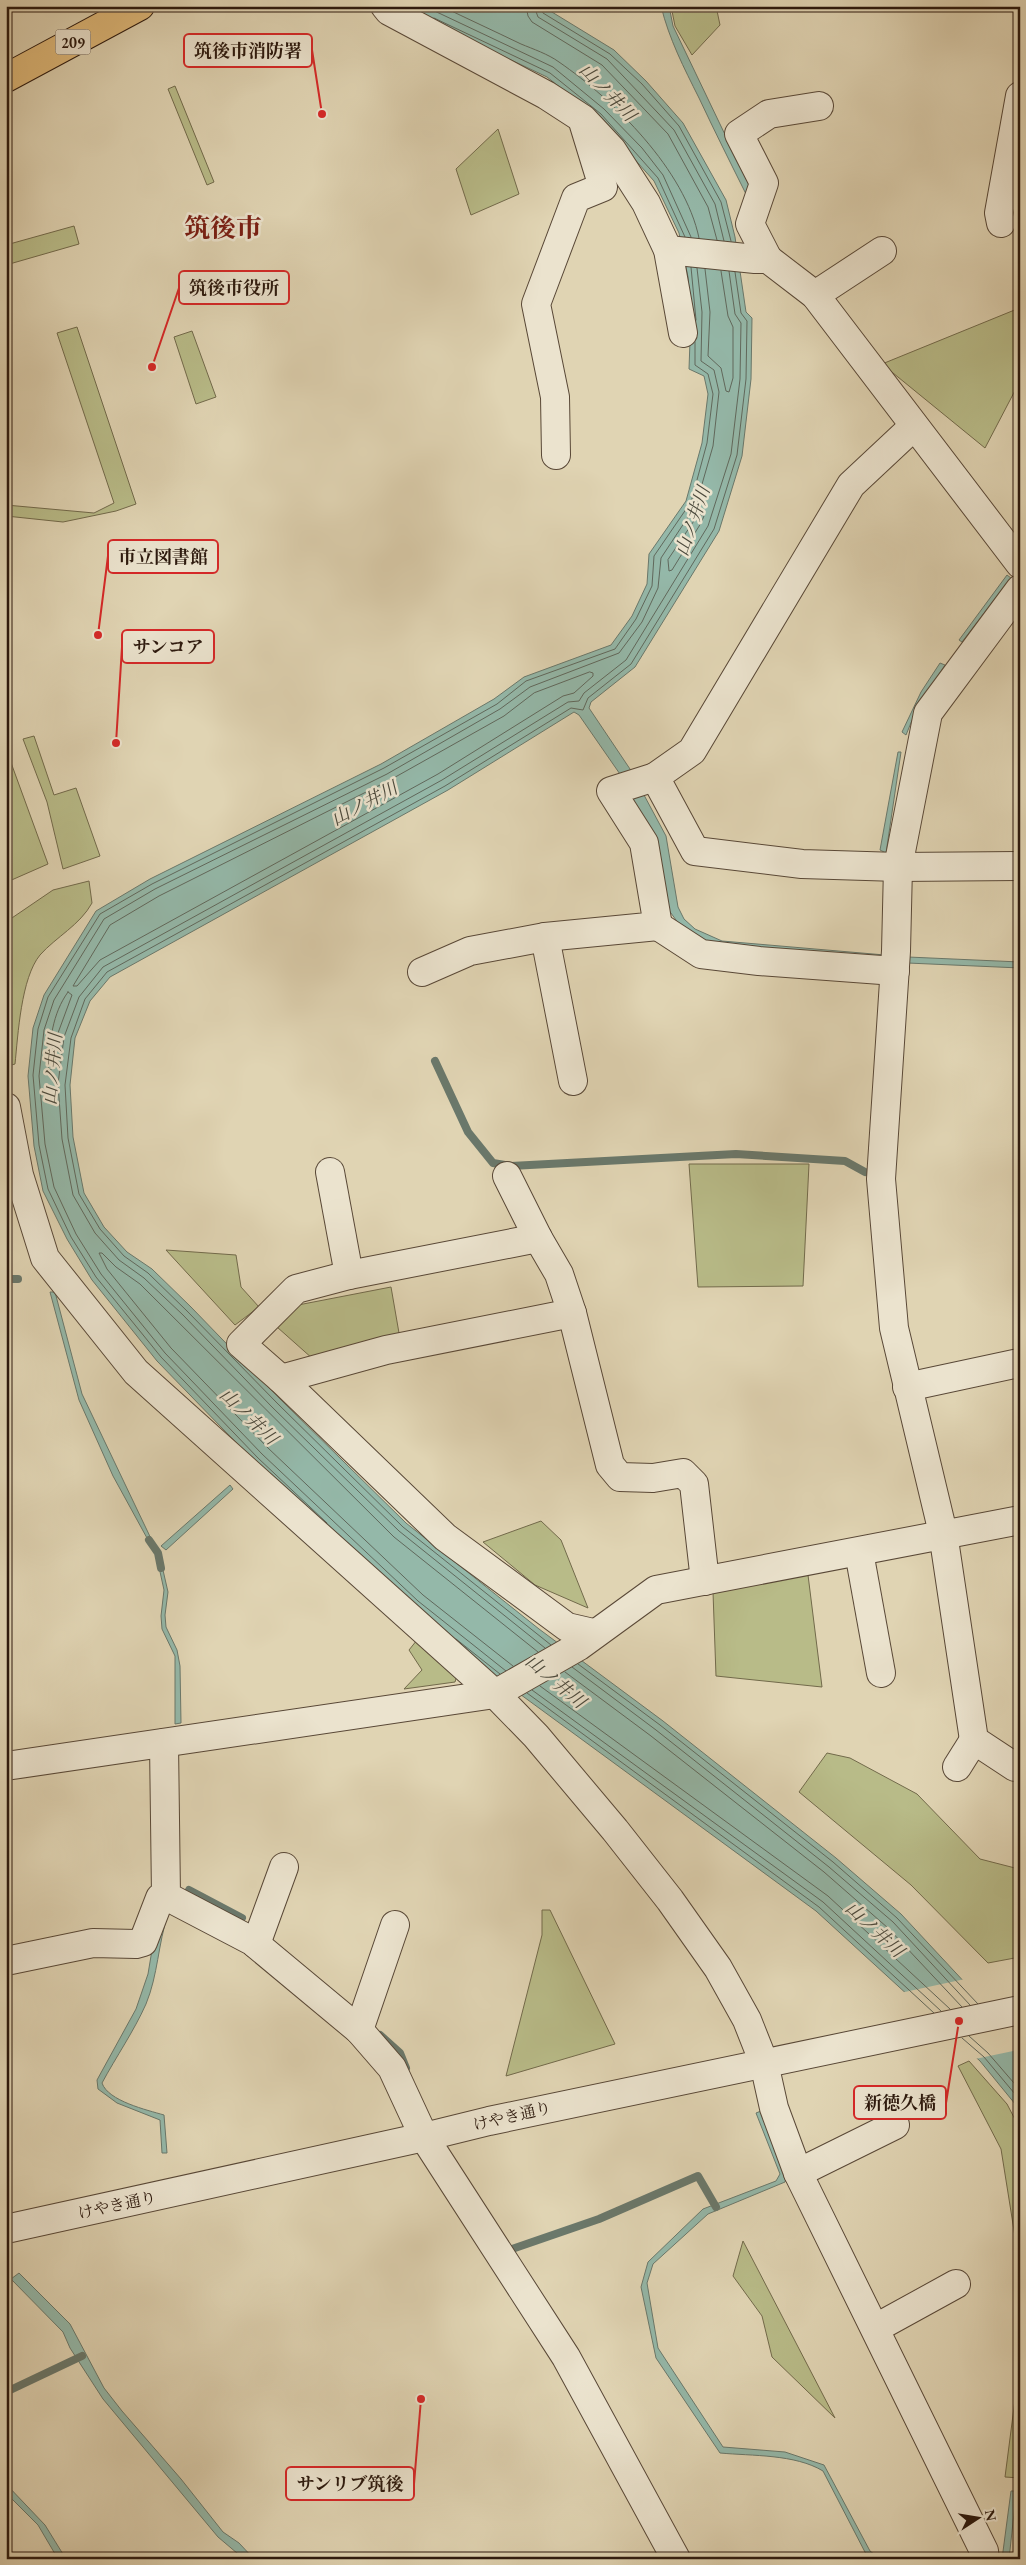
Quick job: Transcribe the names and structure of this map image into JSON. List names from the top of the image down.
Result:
{
  "streets": {
    "highway": ["209"],
    "street": ["けやき通り"]
  },
  "districts": ["筑後市"],
  "water": ["山ノ井川"],
  "places": [
    "筑後市消防署",
    "筑後市役所",
    "市立図書館",
    "サンコア",
    "新徳久橋",
    "サンリブ筑後"
  ],
  "north": "right"
}
